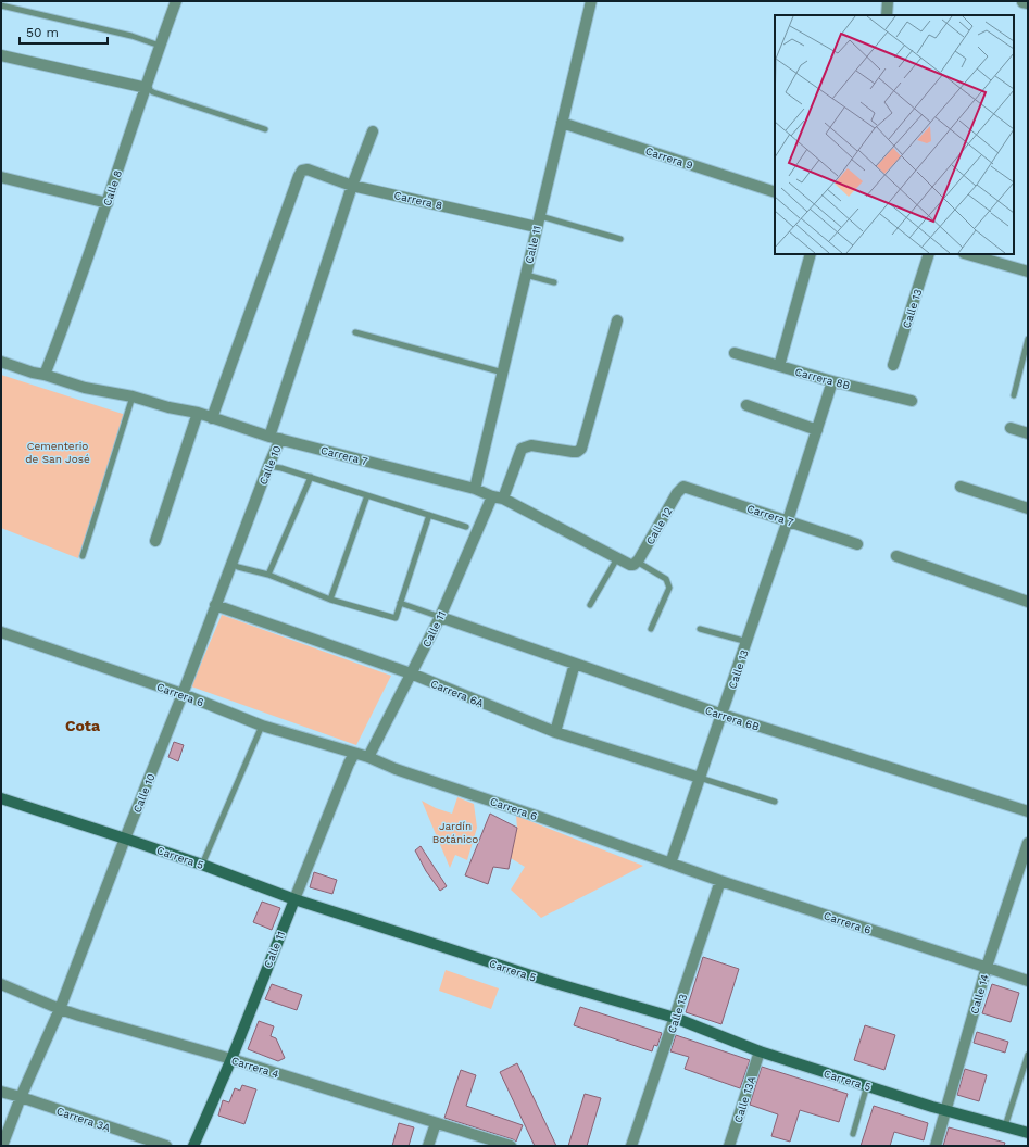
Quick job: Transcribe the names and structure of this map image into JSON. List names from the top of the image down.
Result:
{
  "streets": {
    "main road": ["Calle 11", "Carrera 5"],
    "street": [
      "Carrera 9",
      "Calle 8",
      "Carrera 8",
      "Calle 13",
      "Carrera 8B",
      "Carrera 7",
      "Calle 10",
      "Calle 12",
      "Carrera 6A",
      "Carrera 6",
      "Carrera 6B",
      "Calle 14",
      "Carrera 4",
      "Calle 13A",
      "Carrera 3A"
    ]
  },
  "crossings": [
    ["Carrera 9", "Calle 11"],
    ["Calle 8", "Carrera 7"],
    ["Carrera 8", "Calle 11"],
    ["Carrera 8", "Carrera 7"],
    ["Carrera 8", "Calle 10"],
    ["Calle 11", "Carrera 7"],
    ["Calle 11", "Carrera 6A"],
    ["Calle 11", "Carrera 6"],
    ["Calle 11", "Carrera 6B"],
    ["Calle 11", "Carrera 5"],
    ["Calle 11", "Carrera 4"],
    ["Calle 13", "Carrera 8B"],
    ["Calle 13", "Carrera 7"],
    ["Calle 13", "Carrera 6A"],
    ["Calle 13", "Carrera 6"],
    ["Calle 13", "Carrera 6B"],
    ["Calle 13", "Carrera 5"],
    ["Carrera 7", "Calle 10"],
    ["Carrera 7", "Calle 12"],
    ["Calle 10", "Carrera 6A"],
    ["Calle 10", "Carrera 6"],
    ["Calle 10", "Carrera 5"],
    ["Calle 10", "Carrera 4"],
    ["Calle 10", "Carrera 3A"],
    ["Carrera 6", "Calle 14"],
    ["Carrera 5", "Calle 14"],
    ["Carrera 5", "Calle 13A"]
  ],
  "districts": ["Cota"],
  "parks": ["Cementerio de San José", "Jardín Botánico"],
  "scale_bar": "50 m"
}
